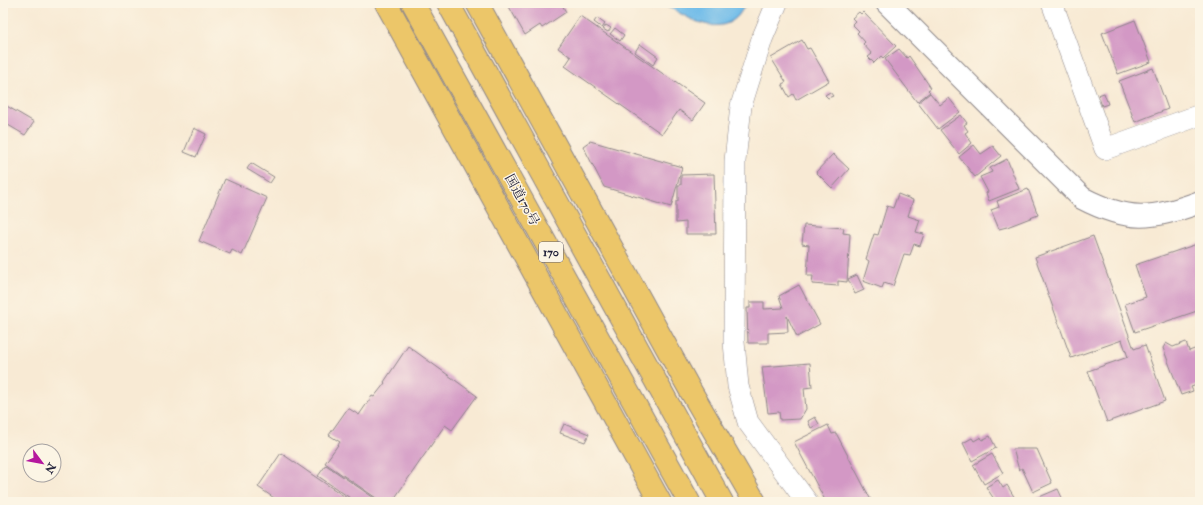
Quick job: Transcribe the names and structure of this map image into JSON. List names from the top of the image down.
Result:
{
  "streets": {
    "highway": ["国道170号", "170"]
  },
  "north": "bottom right"
}
